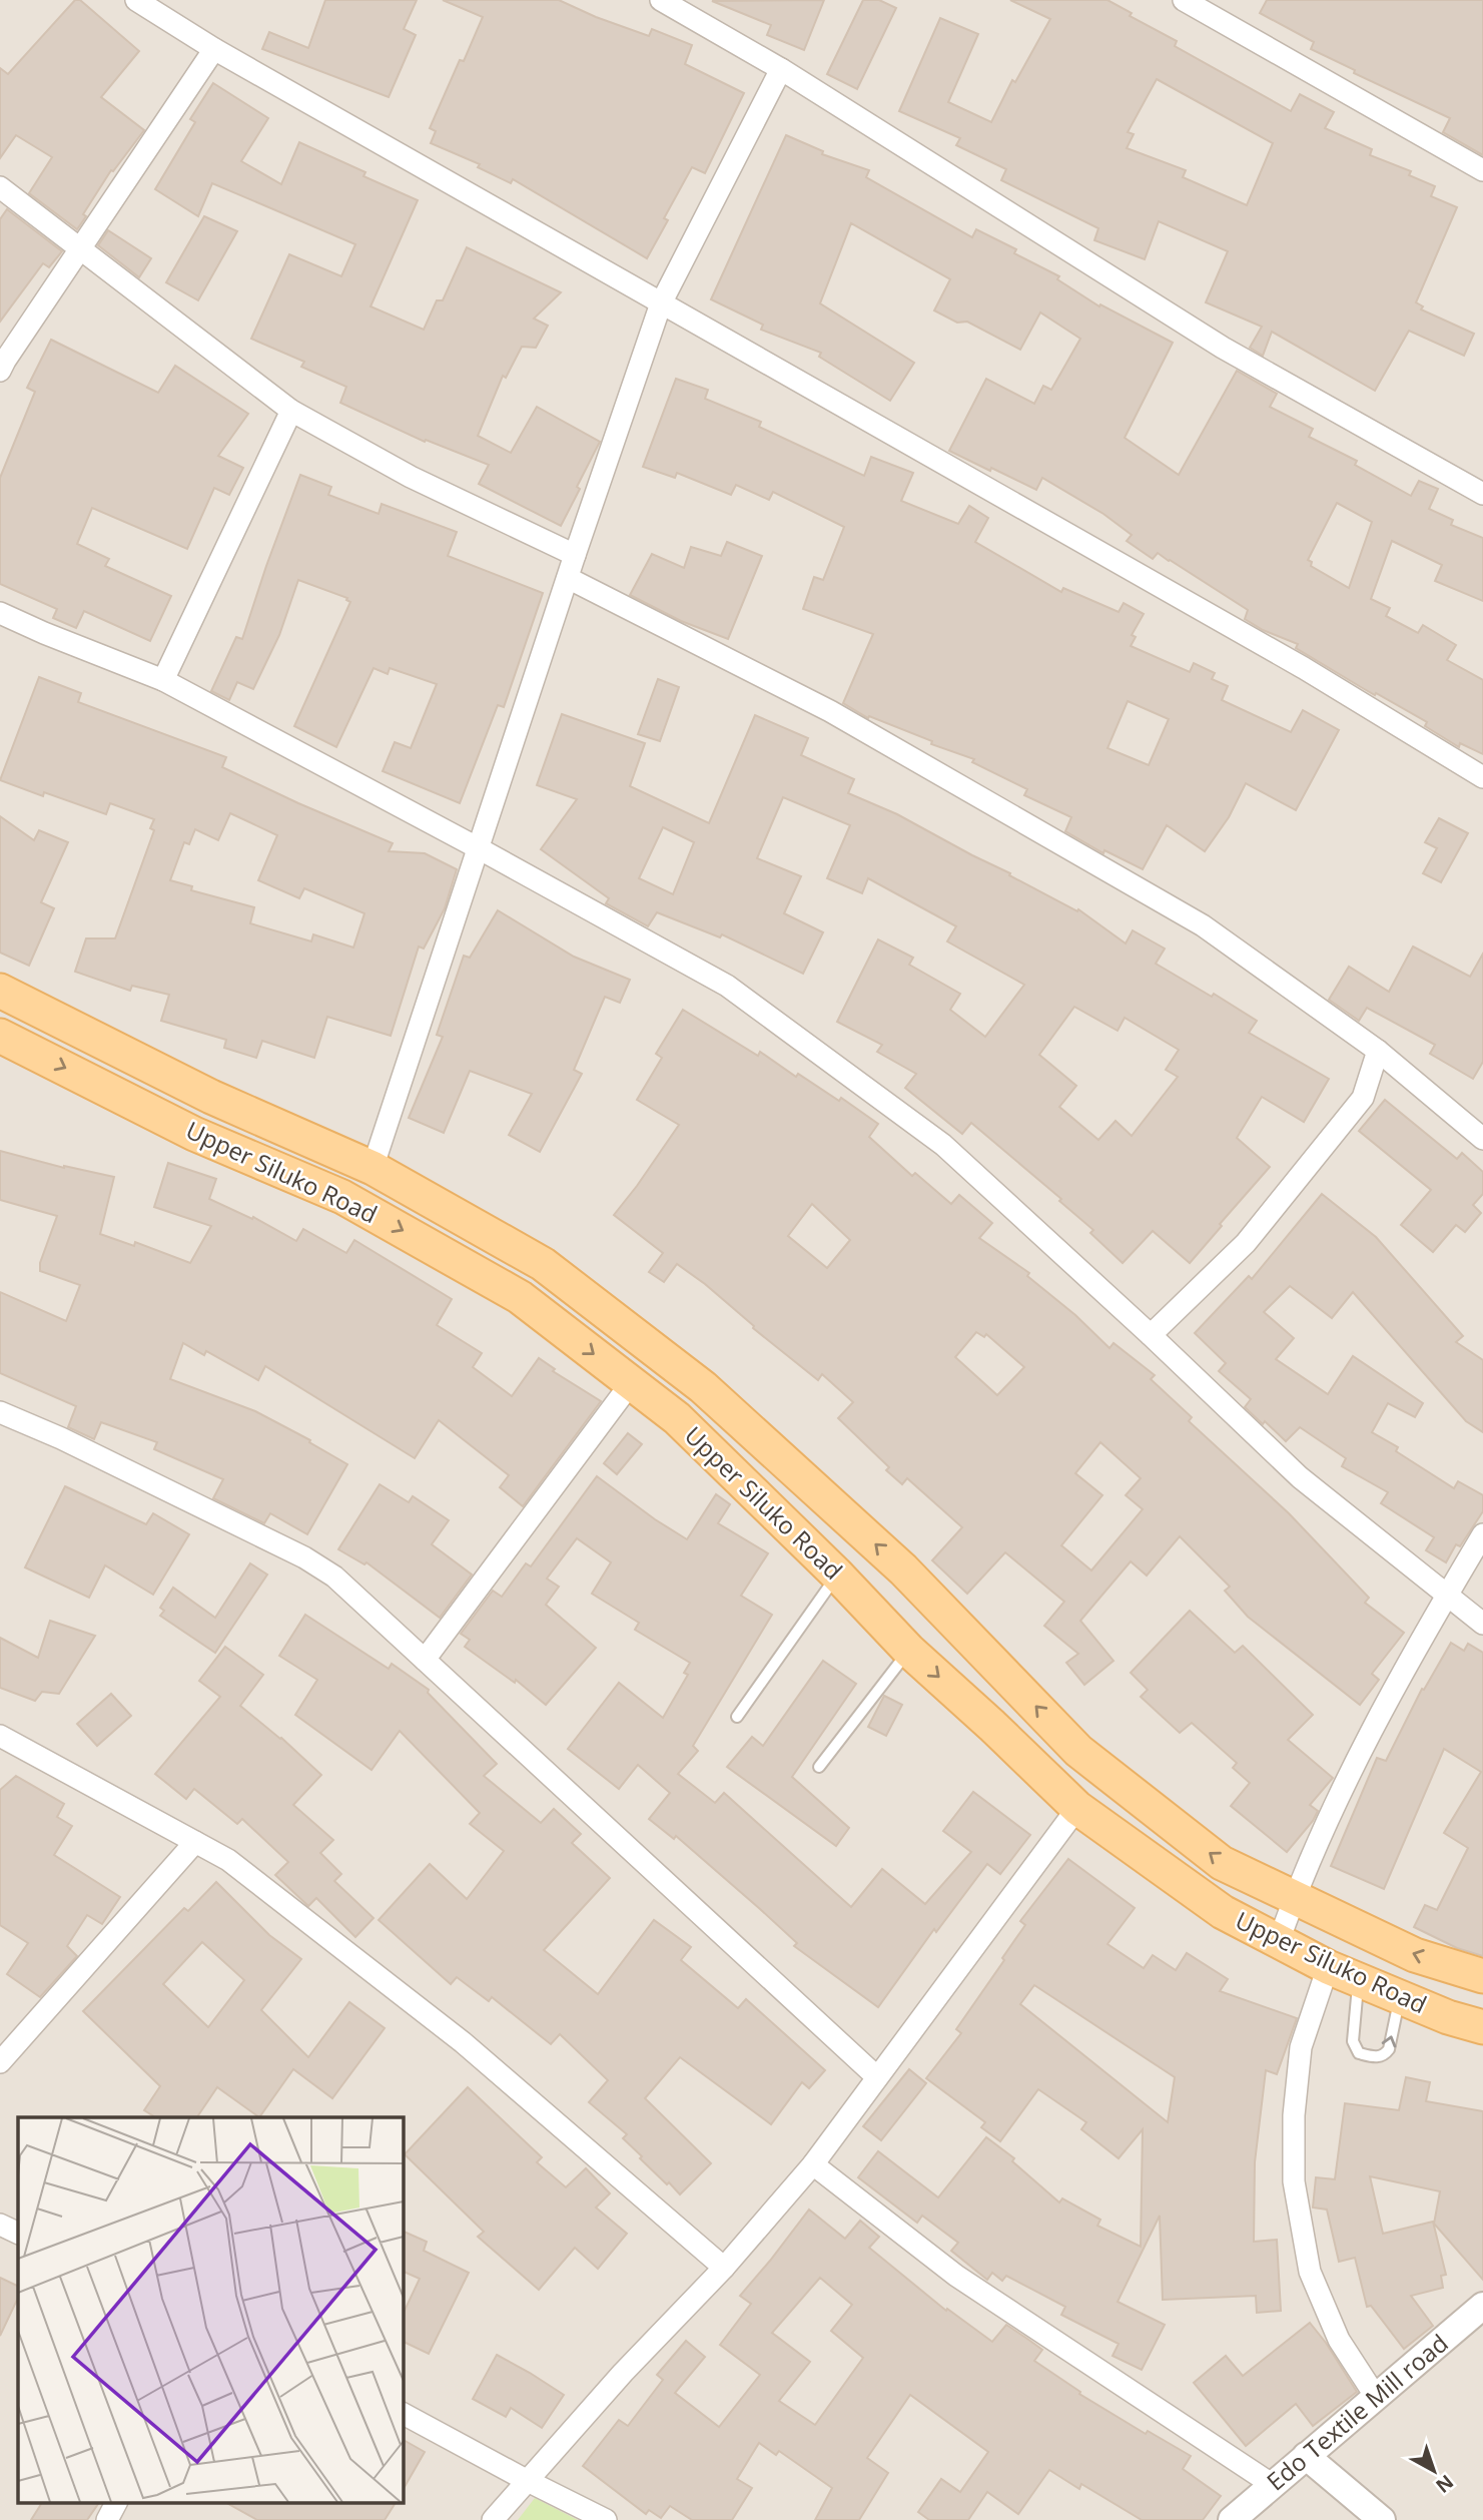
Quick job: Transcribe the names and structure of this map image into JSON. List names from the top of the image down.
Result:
{
  "streets": {
    "main road": ["Upper Siluko Road"],
    "street": ["Edo Textile Mill road"]
  },
  "north": "bottom right"
}
